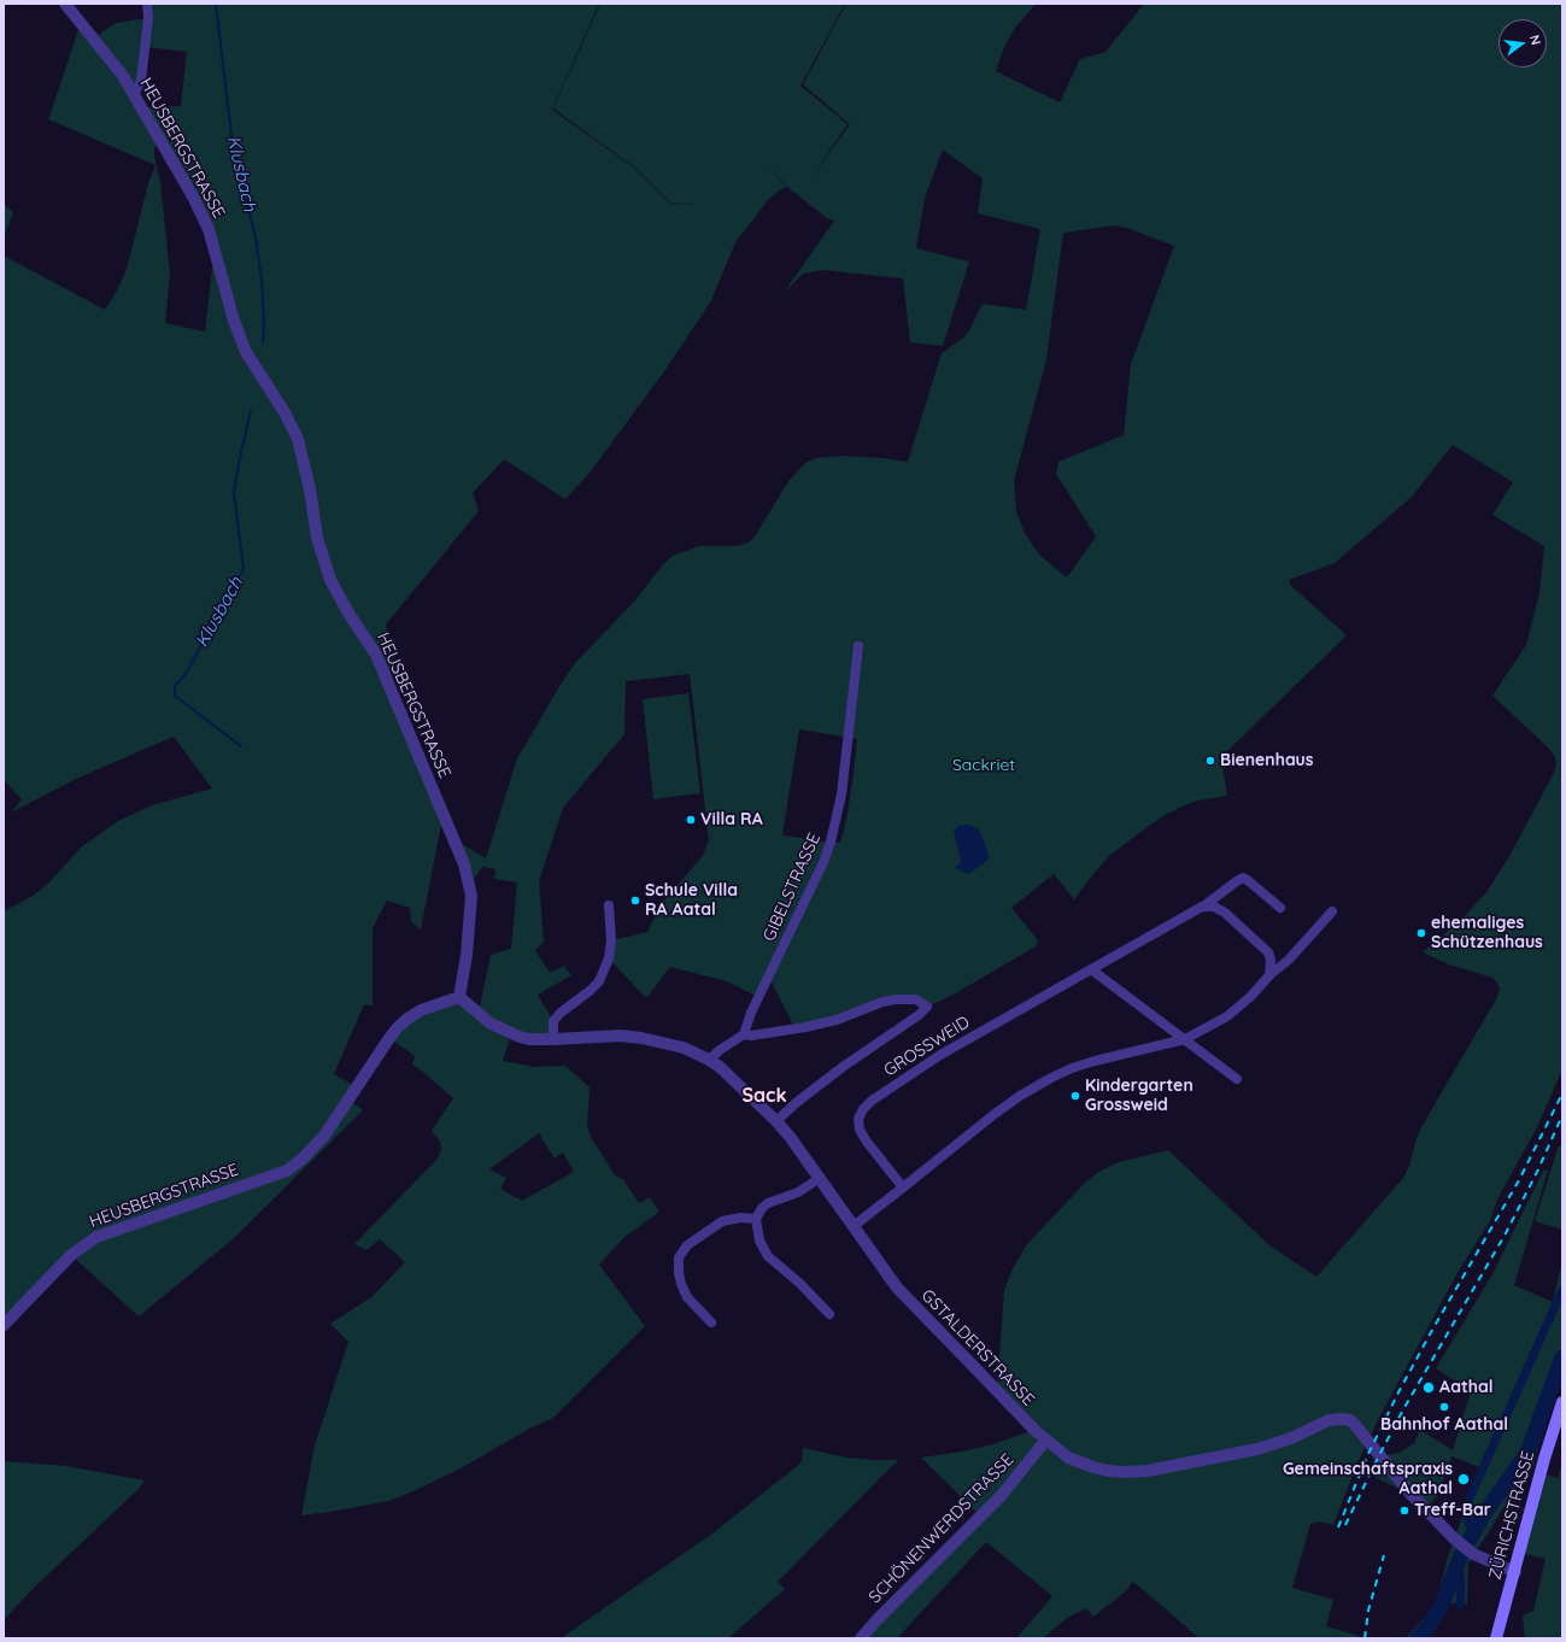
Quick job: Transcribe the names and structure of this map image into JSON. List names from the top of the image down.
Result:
{
  "streets": {
    "main road": ["ZÜRICHSTRASSE"],
    "street": [
      "HEUSBERGSTRASSE",
      "GIBELSTRASSE",
      "GROSSWEID",
      "GSTALDERSTRASSE",
      "SCHÖNENWERDSTRASSE"
    ]
  },
  "crossings": [
    ["HEUSBERGSTRASSE", "GSTALDERSTRASSE"],
    ["GSTALDERSTRASSE", "ZÜRICHSTRASSE"],
    ["GSTALDERSTRASSE", "SCHÖNENWERDSTRASSE"]
  ],
  "districts": ["Sack"],
  "water": ["Klusbach"],
  "parks": ["Sackriet"],
  "places": [
    "Bienenhaus",
    "Villa RA",
    "Schule Villa RA Aatal",
    "ehemaliges Schützenhaus",
    "Kindergarten Grossweid",
    "Aathal",
    "Bahnhof Aathal",
    "Gemeinschaftspraxis Aathal",
    "Treff-Bar"
  ],
  "north": "right"
}
